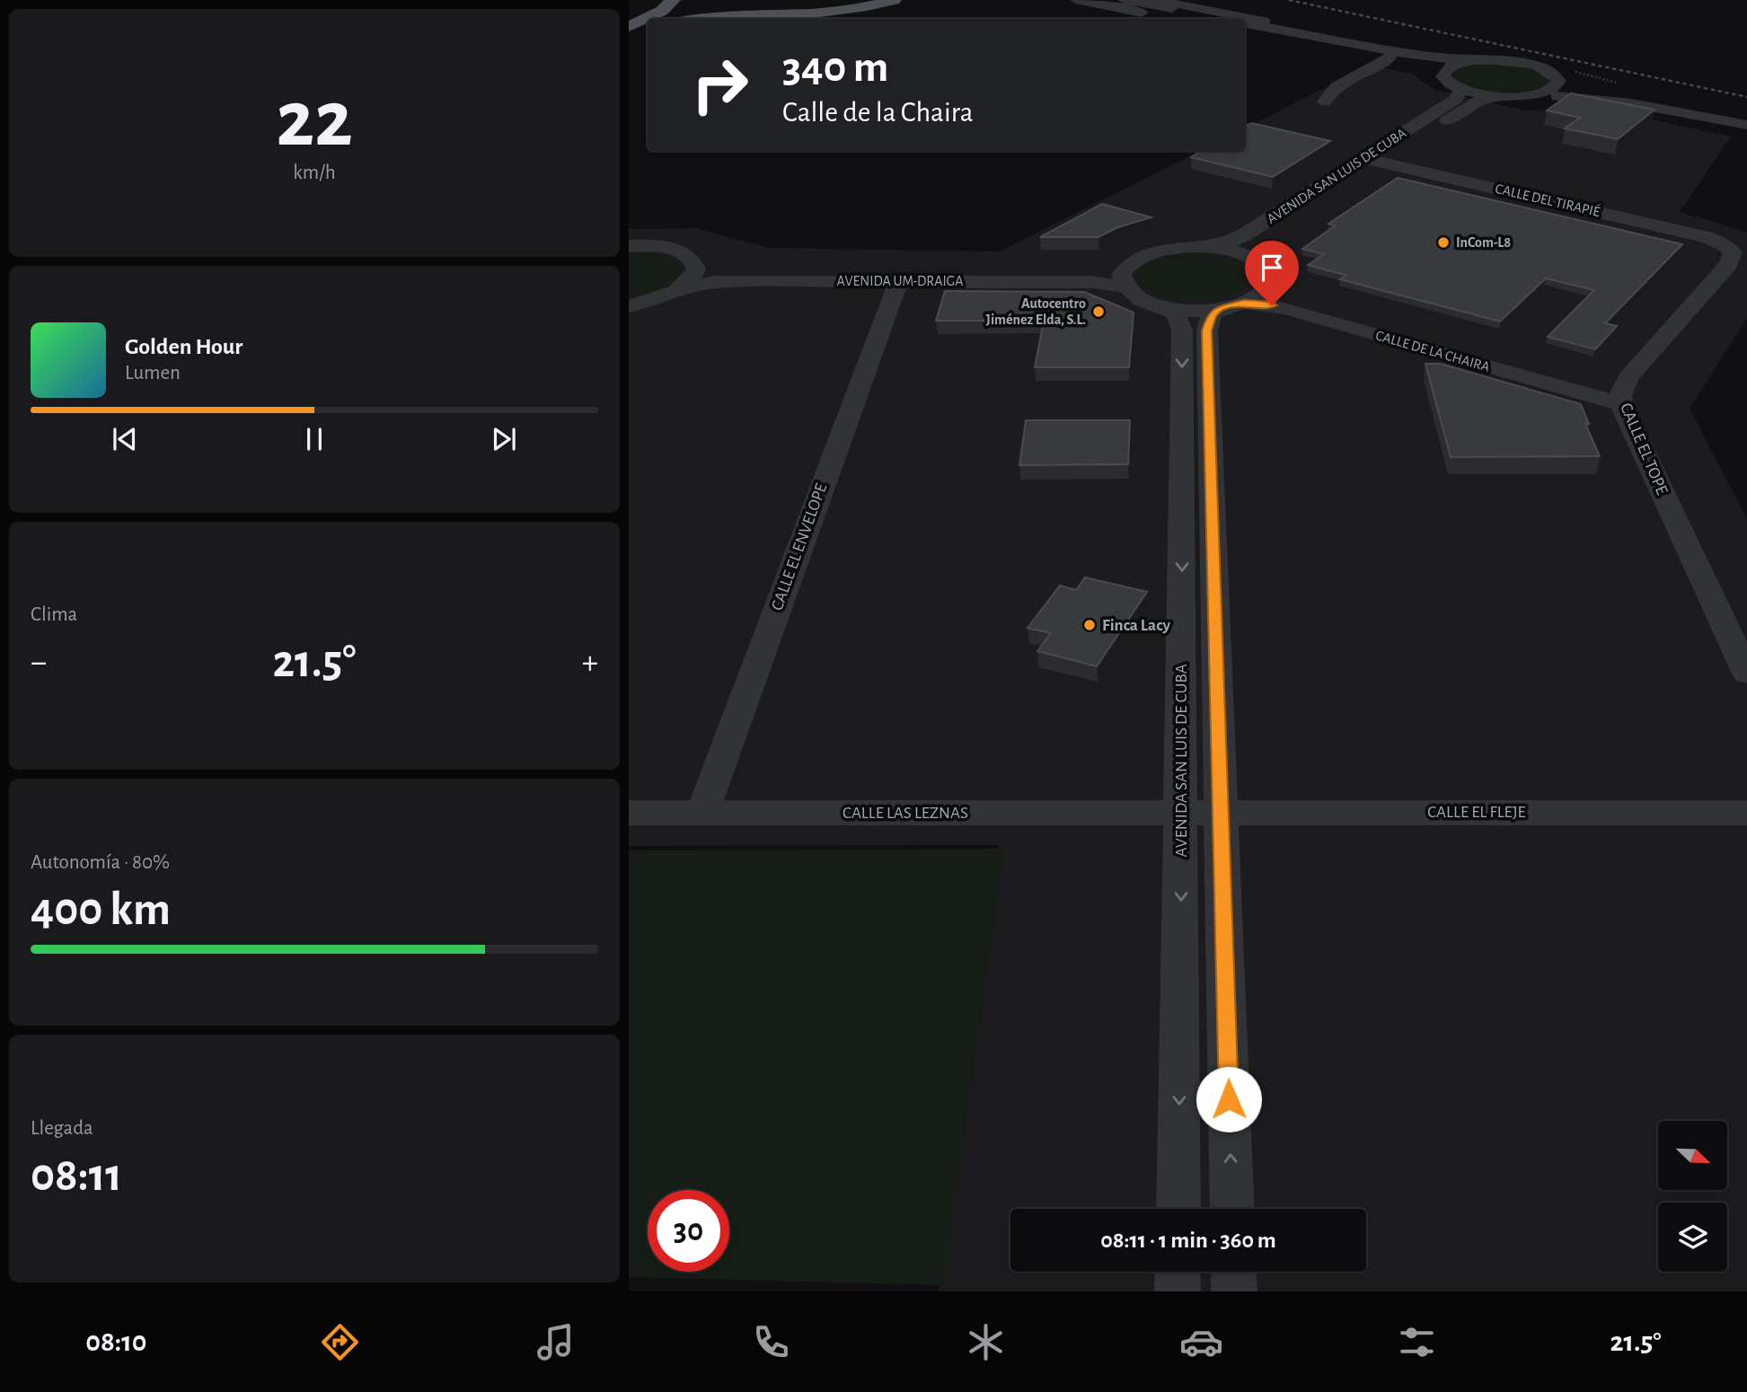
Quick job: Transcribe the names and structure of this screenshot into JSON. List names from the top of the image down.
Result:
{
  "streets": {
    "street": [
      "AVENIDA SAN LUIS DE CUBA",
      "CALLE DEL TIRAPIÉ",
      "AVENIDA UM-DRAIGA",
      "CALLE DE LA CHAIRA",
      "CALLE EL TOPE",
      "CALLE EL ENVELOPE",
      "CALLE EL FLEJE",
      "CALLE LAS LEZNAS"
    ]
  },
  "crossings": [
    ["AVENIDA SAN LUIS DE CUBA", "CALLE DEL TIRAPIÉ"],
    ["AVENIDA SAN LUIS DE CUBA", "AVENIDA UM-DRAIGA"],
    ["AVENIDA SAN LUIS DE CUBA", "CALLE EL FLEJE"],
    ["AVENIDA SAN LUIS DE CUBA", "CALLE LAS LEZNAS"],
    ["CALLE DEL TIRAPIÉ", "CALLE EL TOPE"],
    ["AVENIDA UM-DRAIGA", "CALLE EL ENVELOPE"],
    ["CALLE DE LA CHAIRA", "CALLE EL TOPE"],
    ["CALLE EL ENVELOPE", "CALLE LAS LEZNAS"],
    ["CALLE EL FLEJE", "CALLE LAS LEZNAS"]
  ],
  "places": ["InCom-L8", "Autocentro Jiménez Elda, S.L.", "Finca Lacy"],
  "north": "bottom right",
  "page": {
    "tile": [
      ["22", "km/h"],
      "Clima",
      ["Autonomía · 80%", "400 km"],
      ["Llegada", "08:11"]
    ],
    "turn": ["340 m", "Calle de la Chaira"],
    "song": ["Golden Hour", "Lumen"],
    "heat": ["−", "21.5°", "+"],
    "limit": "30",
    "trip": "08:11 · 1 min · 360 m",
    "tabs": ["08:10", "21.5°"]
  }
}
